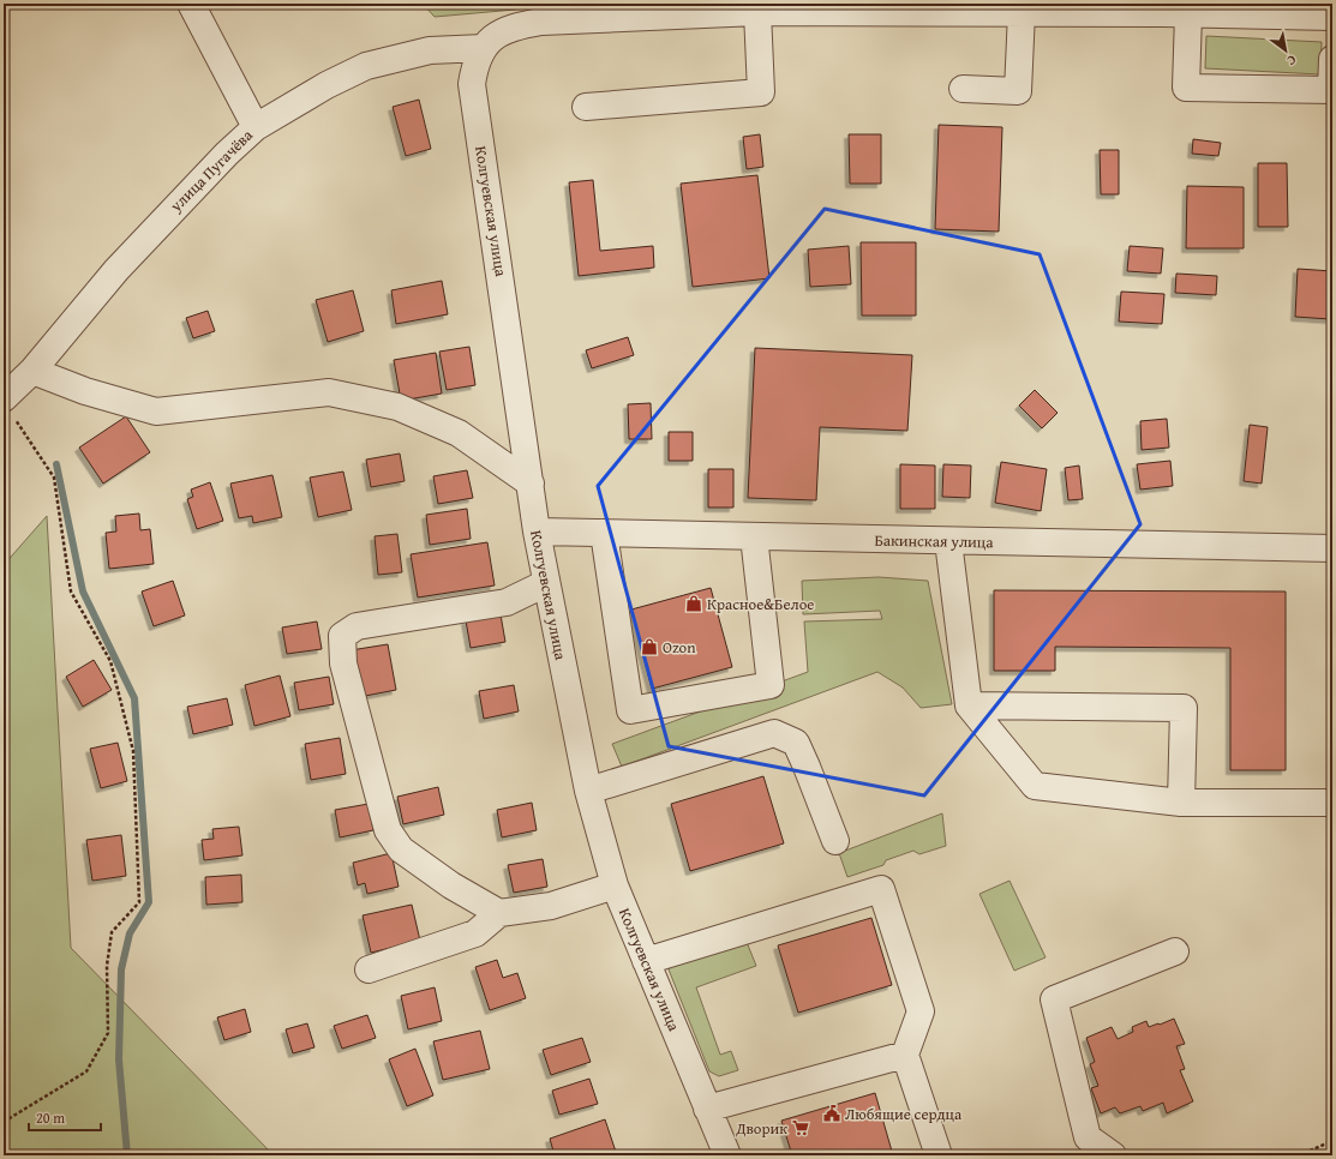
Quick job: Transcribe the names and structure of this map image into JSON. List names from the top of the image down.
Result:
{
  "streets": {
    "street": ["улица Пугачёва", "Колгуевская улица", "Бакинская улица"]
  },
  "crossings": [
    ["улица Пугачёва", "Колгуевская улица"],
    ["Колгуевская улица", "Бакинская улица"]
  ],
  "places": {
    "shop": ["Красное&Белое", "Ozon"],
    "public building": ["Любящие сердца"],
    "supermarket": ["Дворик"]
  },
  "scale_bar": "20 m",
  "north": "bottom right"
}
